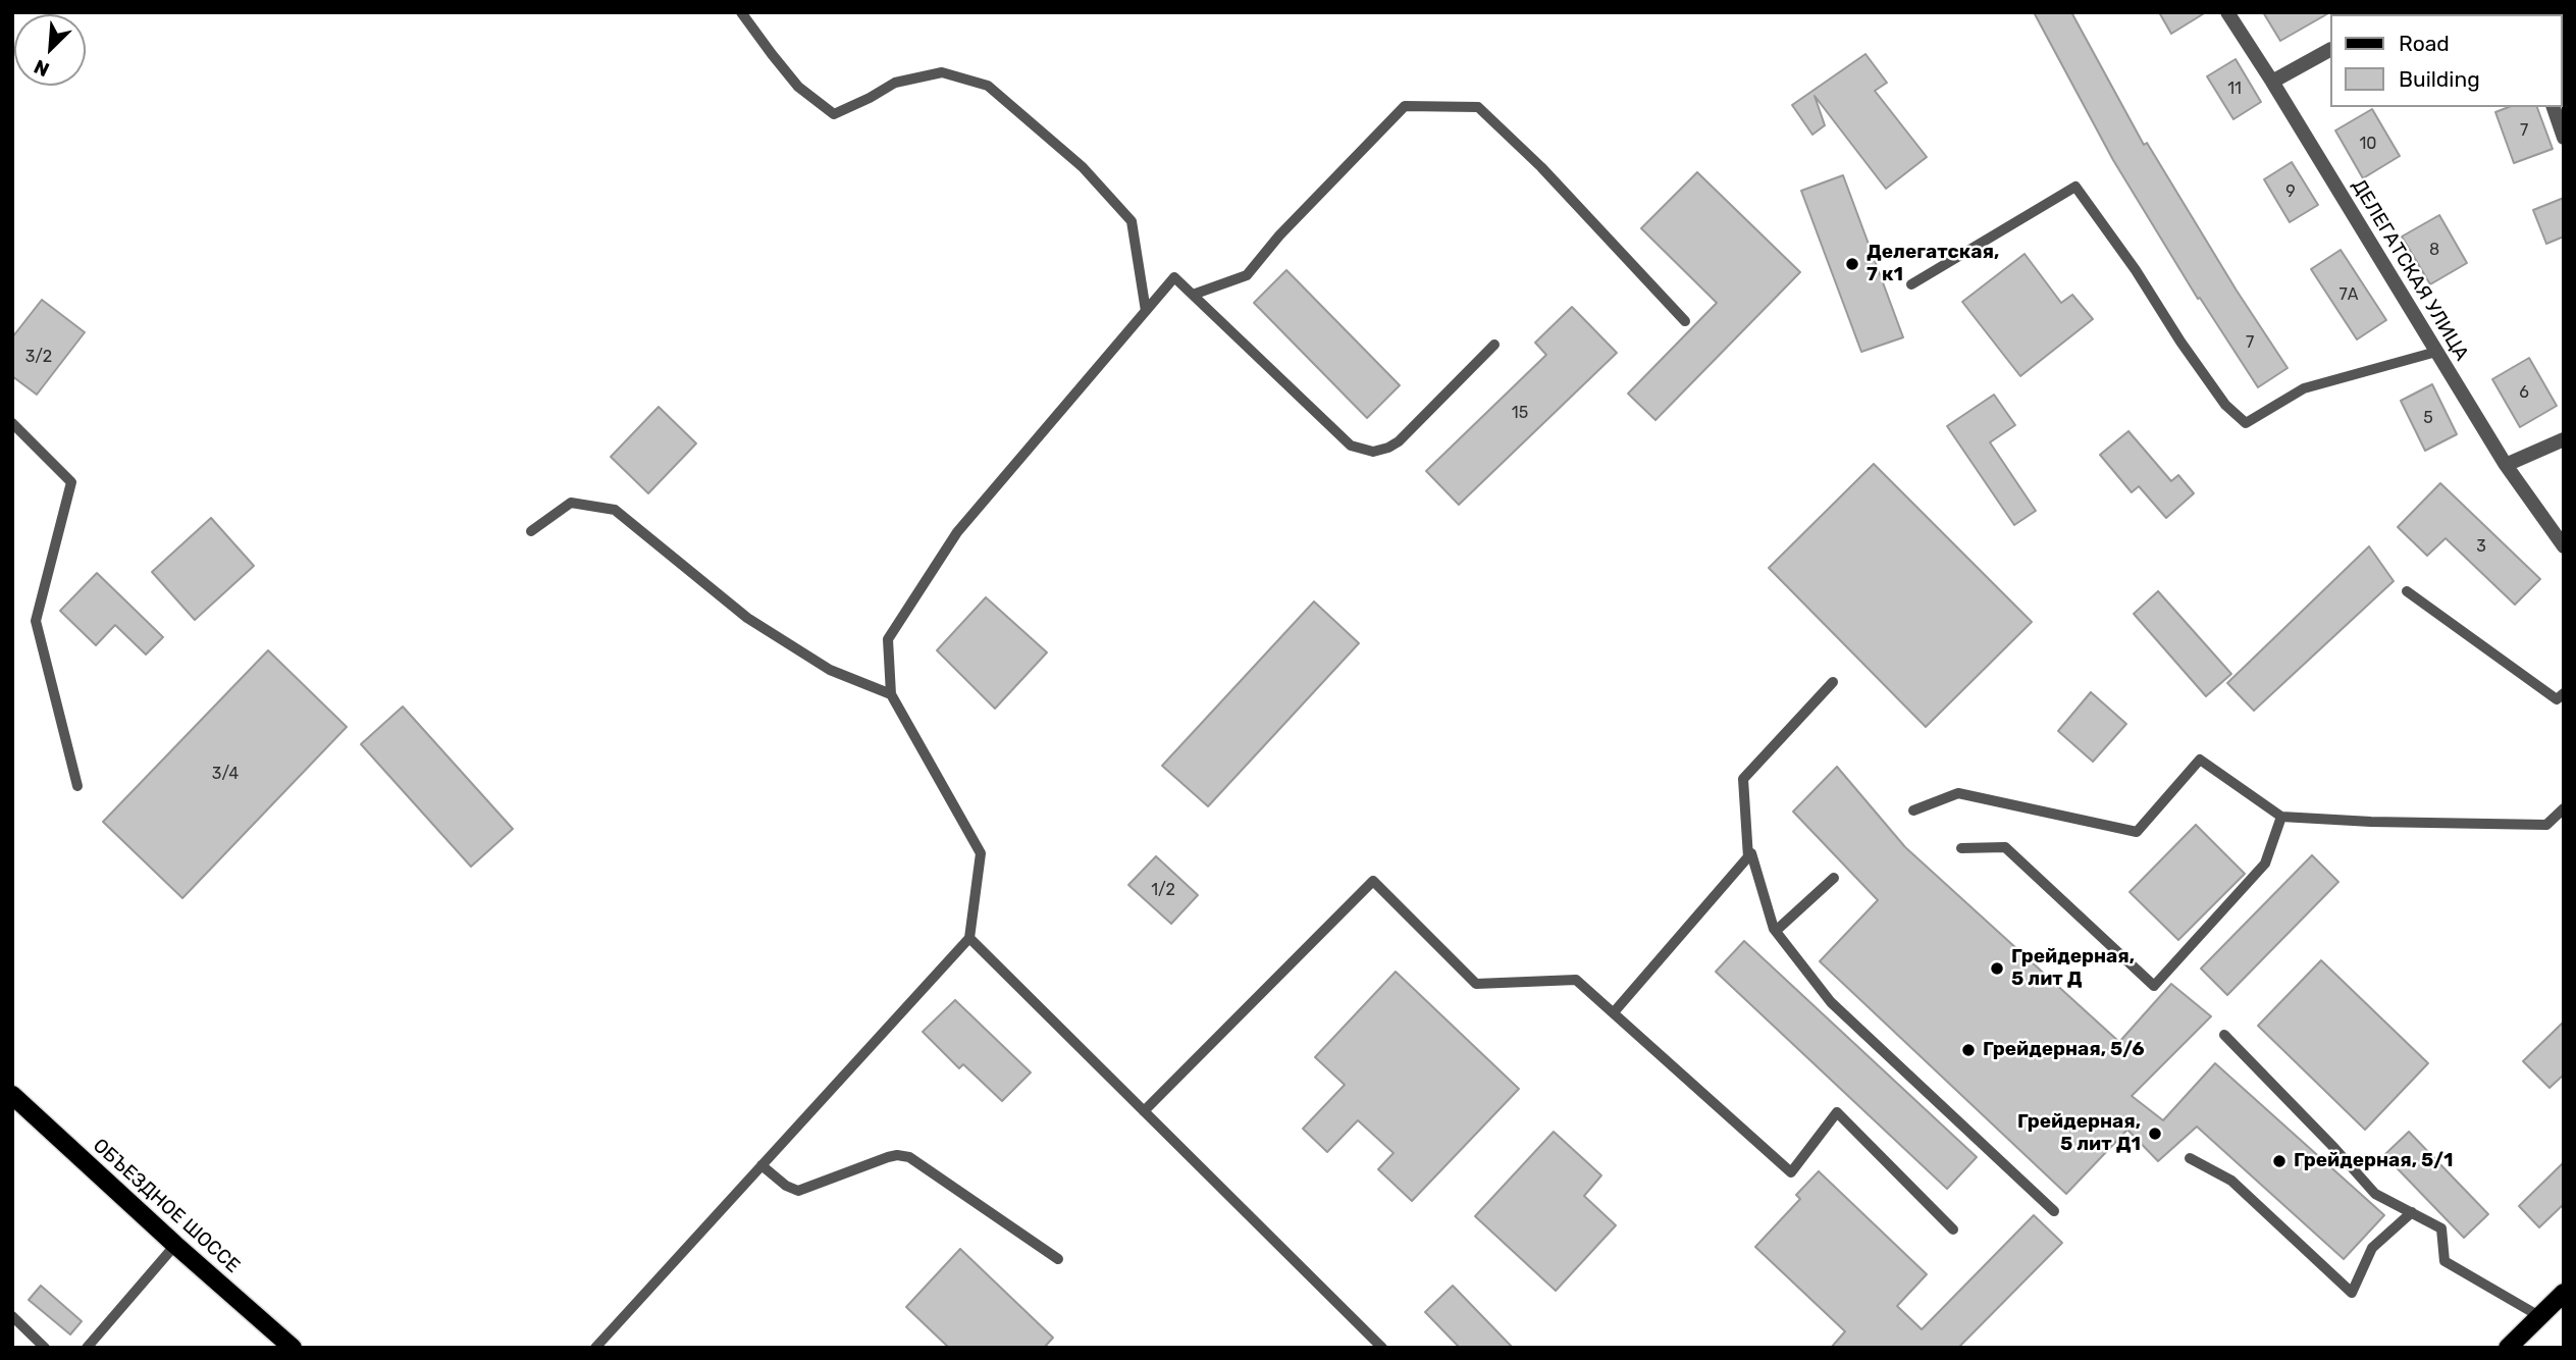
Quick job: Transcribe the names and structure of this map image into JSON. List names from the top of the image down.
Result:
{
  "streets": {
    "main road": ["ОБЪЕЗДНОЕ ШОССЕ"],
    "street": ["ДЕЛЕГАТСКАЯ УЛИЦА"]
  },
  "places": [
    "Делегатская, 7 к1",
    "Грейдерная, 5 лит Д",
    "Грейдерная, 5/6",
    "Грейдерная, 5 лит Д1",
    "Грейдерная, 5/1"
  ],
  "house_numbers": [
    "11",
    "7",
    "10",
    "9",
    "8",
    "7А",
    "7",
    "3/2",
    "6",
    "15",
    "5",
    "3",
    "3/4",
    "1/2"
  ],
  "legend": ["Road", "Building"],
  "north": "bottom left"
}
